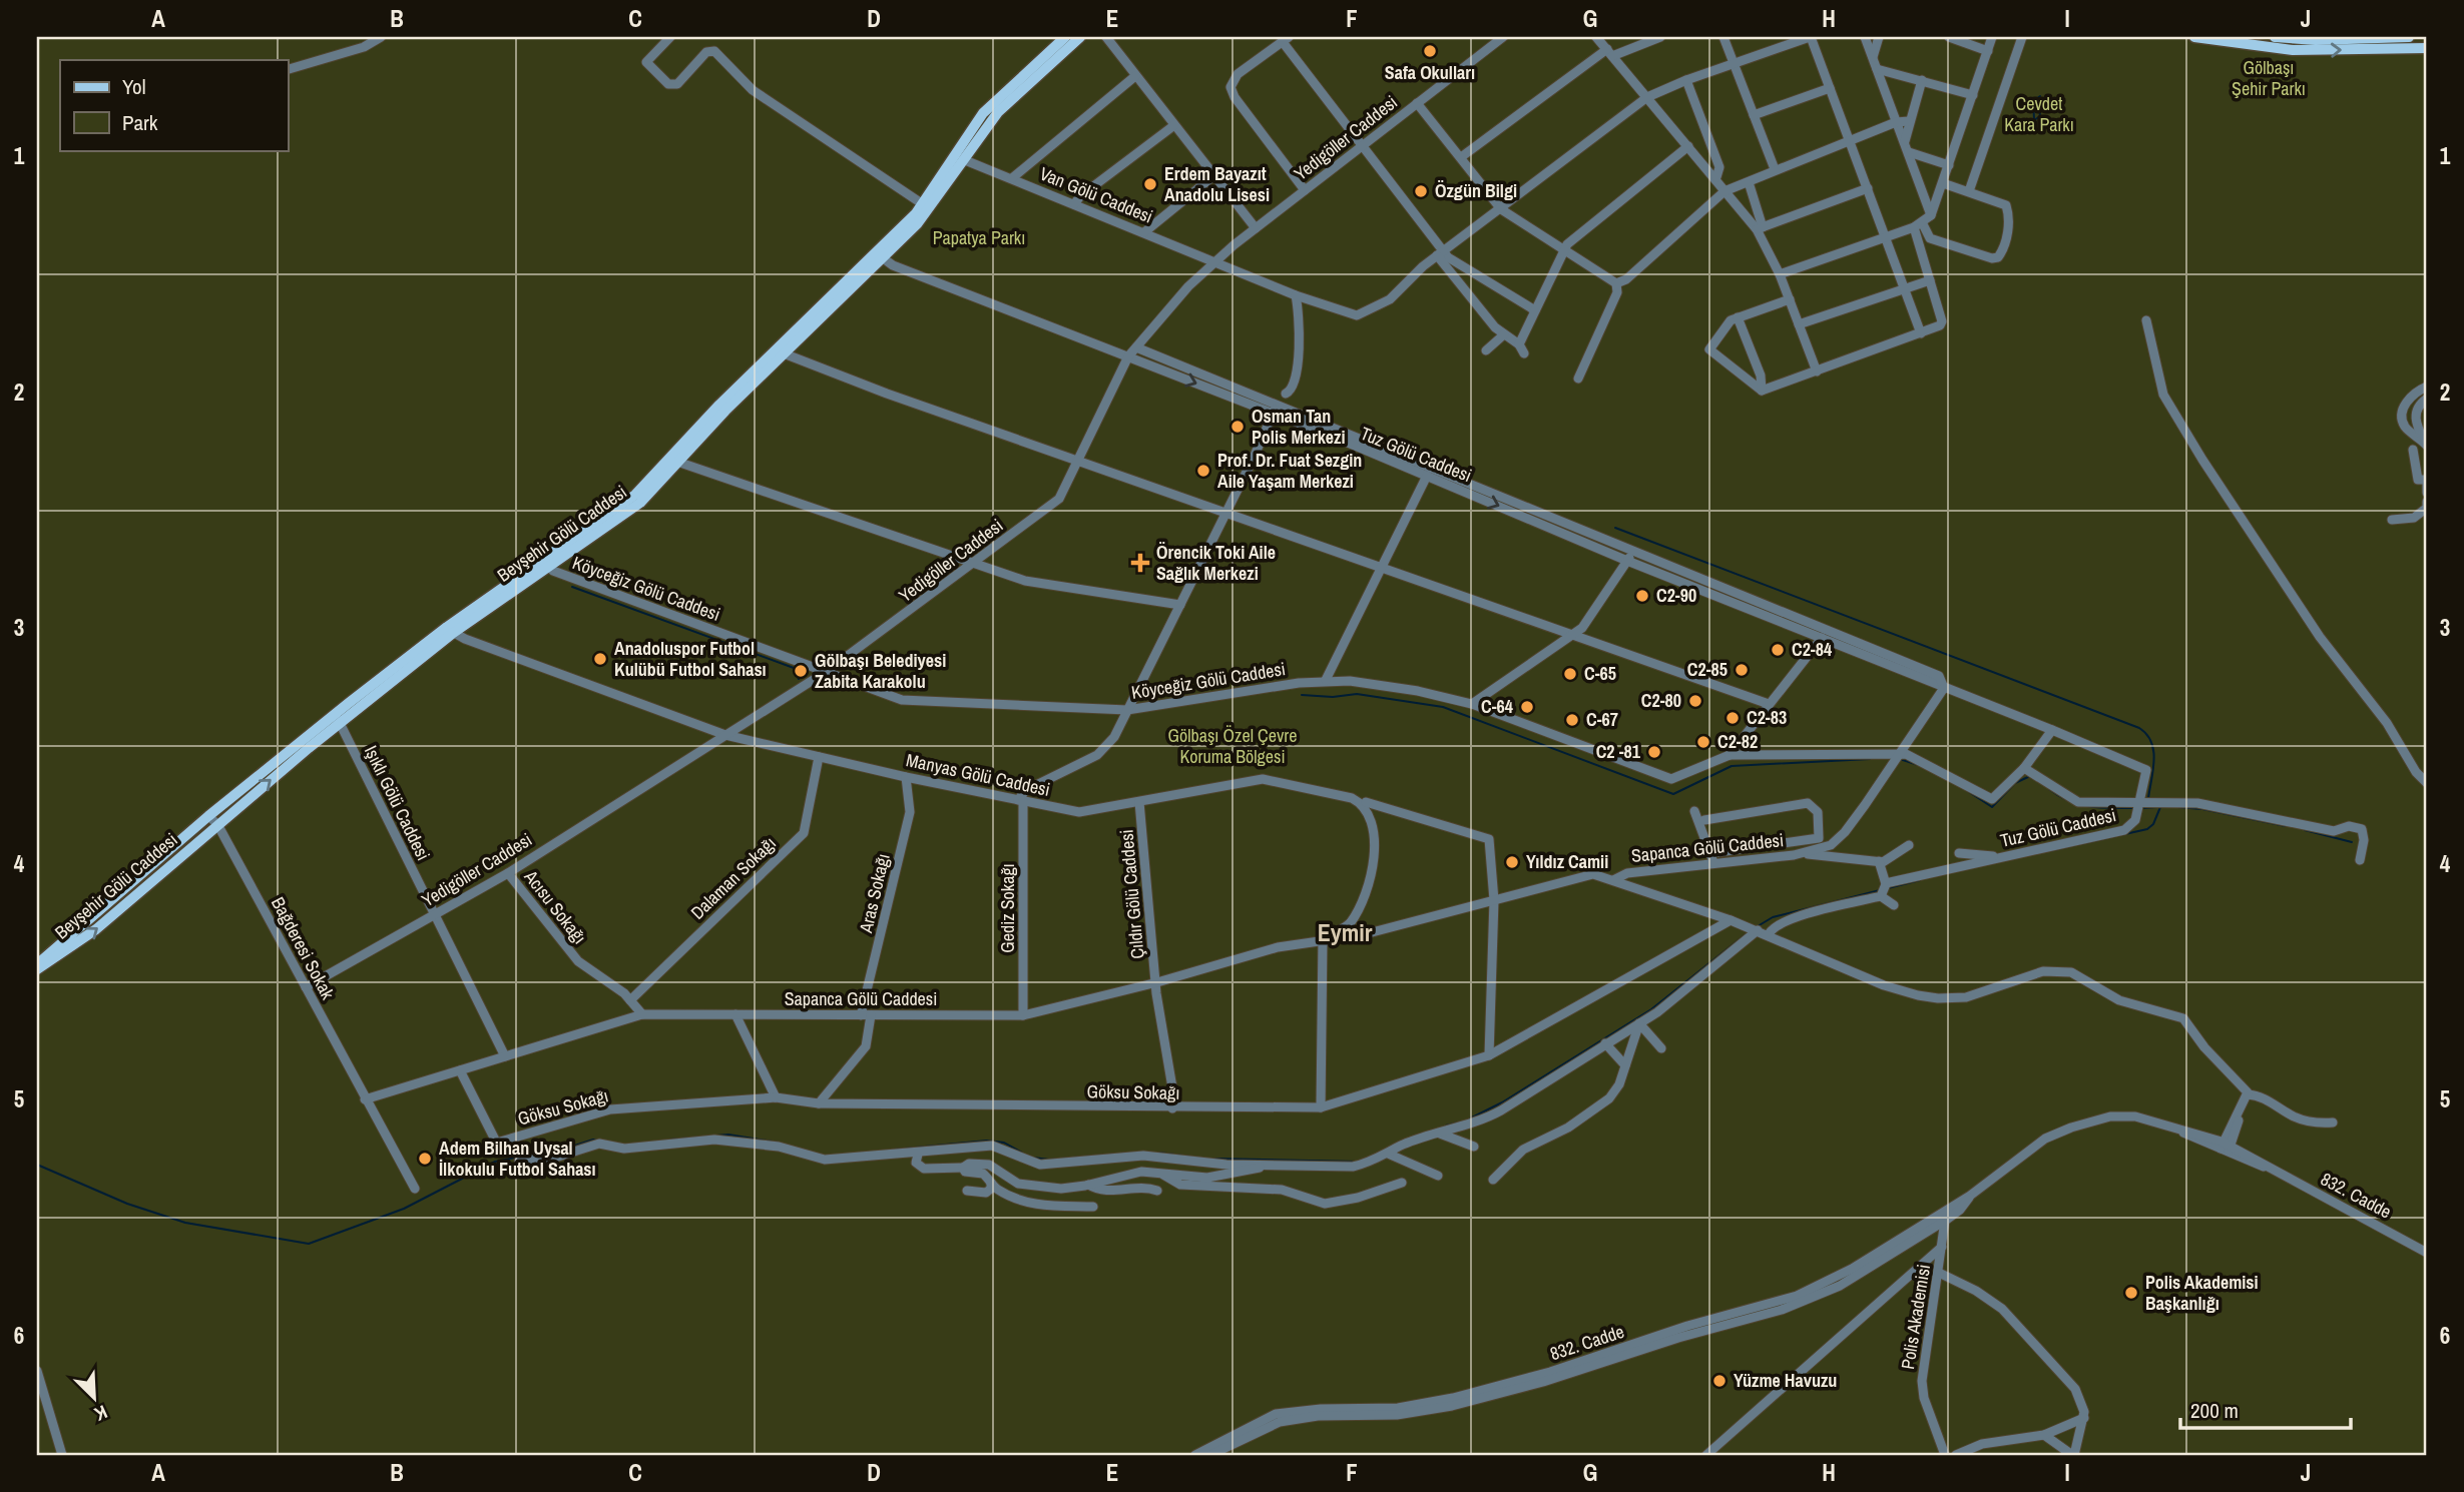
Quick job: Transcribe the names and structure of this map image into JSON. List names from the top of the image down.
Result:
{
  "streets": {
    "main road": ["Beyşehir Gölü Caddesi"],
    "street": [
      "Yedigöller Caddesi",
      "Van Gölü Caddesi",
      "Tuz Gölü Caddesi",
      "Köyceğiz Gölü Caddesi",
      "Manyas Gölü Caddesi",
      "Işıklı Gölü Caddesi",
      "Sapanca Gölü Caddesi",
      "Dalaman Sokağı",
      "Aras Sokağı",
      "Çıldır Gölü Caddesi",
      "Acısu Sokağı",
      "Gediz Sokağı",
      "Bağderesi Sokak",
      "Göksu Sokağı",
      "832. Cadde",
      "Polis Akademisi"
    ]
  },
  "crossings": [
    ["Yedigöller Caddesi", "Van Gölü Caddesi"],
    ["Yedigöller Caddesi", "Tuz Gölü Caddesi"],
    ["Yedigöller Caddesi", "Köyceğiz Gölü Caddesi"],
    ["Yedigöller Caddesi", "Manyas Gölü Caddesi"],
    ["Yedigöller Caddesi", "Işıklı Gölü Caddesi"],
    ["Yedigöller Caddesi", "Acısu Sokağı"],
    ["Yedigöller Caddesi", "Bağderesi Sokak"],
    ["Van Gölü Caddesi", "Beyşehir Gölü Caddesi"],
    ["Tuz Gölü Caddesi", "Beyşehir Gölü Caddesi"],
    ["Tuz Gölü Caddesi", "Sapanca Gölü Caddesi"],
    ["Beyşehir Gölü Caddesi", "Köyceğiz Gölü Caddesi"],
    ["Beyşehir Gölü Caddesi", "Manyas Gölü Caddesi"],
    ["Beyşehir Gölü Caddesi", "Işıklı Gölü Caddesi"],
    ["Beyşehir Gölü Caddesi", "Bağderesi Sokak"],
    ["Manyas Gölü Caddesi", "Dalaman Sokağı"],
    ["Manyas Gölü Caddesi", "Aras Sokağı"],
    ["Manyas Gölü Caddesi", "Çıldır Gölü Caddesi"],
    ["Manyas Gölü Caddesi", "Gediz Sokağı"],
    ["Işıklı Gölü Caddesi", "Sapanca Gölü Caddesi"],
    ["Sapanca Gölü Caddesi", "Aras Sokağı"],
    ["Sapanca Gölü Caddesi", "Çıldır Gölü Caddesi"],
    ["Sapanca Gölü Caddesi", "Acısu Sokağı"],
    ["Sapanca Gölü Caddesi", "Gediz Sokağı"],
    ["Sapanca Gölü Caddesi", "Bağderesi Sokak"],
    ["Sapanca Gölü Caddesi", "Göksu Sokağı"],
    ["Dalaman Sokağı", "Acısu Sokağı"],
    ["Aras Sokağı", "Göksu Sokağı"],
    ["Çıldır Gölü Caddesi", "Göksu Sokağı"],
    ["832. Cadde", "Polis Akademisi"]
  ],
  "districts": ["Eymir"],
  "parks": [
    "Gölbaşı Şehir Parkı",
    "Cevdet Kara Parkı",
    "Papatya Parkı",
    "Gölbaşı Özel Çevre Koruma Bölgesi"
  ],
  "places": {
    "other": [
      "Safa Okulları",
      "Erdem Bayazıt Anadolu Lisesi",
      "Özgün Bilgi",
      "Osman Tan Polis Merkezi",
      "Prof. Dr. Fuat Sezgin Aile Yaşam Merkezi",
      "C2-90",
      "C2-84",
      "Anadoluspor Futbol Kulübü Futbol Sahası",
      "C2-85",
      "Gölbaşı Belediyesi Zabita Karakolu",
      "C-65",
      "C2-80",
      "C-64",
      "C2-83",
      "C-67",
      "C2-82",
      "C2 -81",
      "Yıldız Camii",
      "Adem Bilhan Uysal İlkokulu Futbol Sahası",
      "Polis Akademisi Başkanlığı",
      "Yüzme Havuzu"
    ],
    "health": ["Örencik Toki Aile Sağlık Merkezi"]
  },
  "legend": ["Yol", "Park"],
  "scale_bar": "200 m",
  "north": "bottom right",
  "grid": {
    "columns": [
      "A",
      "B",
      "C",
      "D",
      "E",
      "F",
      "G",
      "H",
      "I",
      "J"
    ],
    "rows": [
      "1",
      "2",
      "3",
      "4",
      "5",
      "6"
    ]
  }
}
